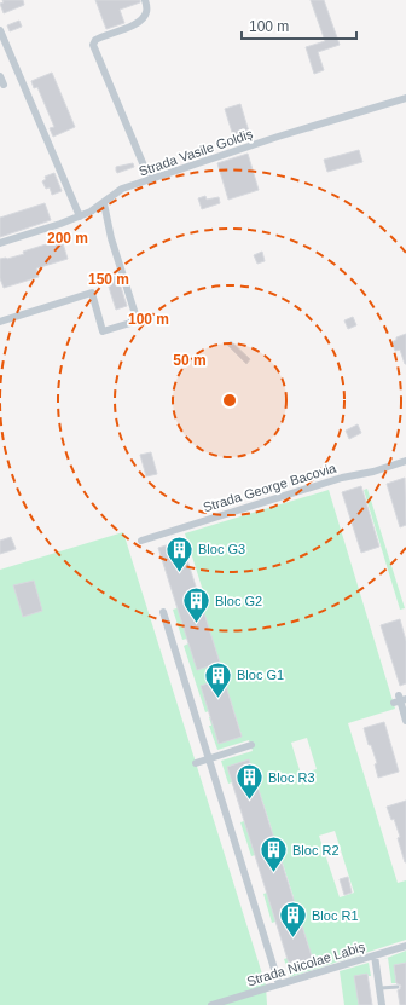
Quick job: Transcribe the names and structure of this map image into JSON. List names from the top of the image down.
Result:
{
  "streets": {
    "street": ["Strada Vasile Goldiș", "Strada George Bacovia", "Strada Nicolae Labiș"]
  },
  "places": {
    "building": [
      "Bloc G3",
      "Bloc G2",
      "Bloc G1",
      "Bloc R3",
      "Bloc R2",
      "Bloc R1"
    ]
  },
  "scale_bar": "100 m",
  "rings": [
    "200 m",
    "150 m",
    "100 m",
    "50 m"
  ]
}
